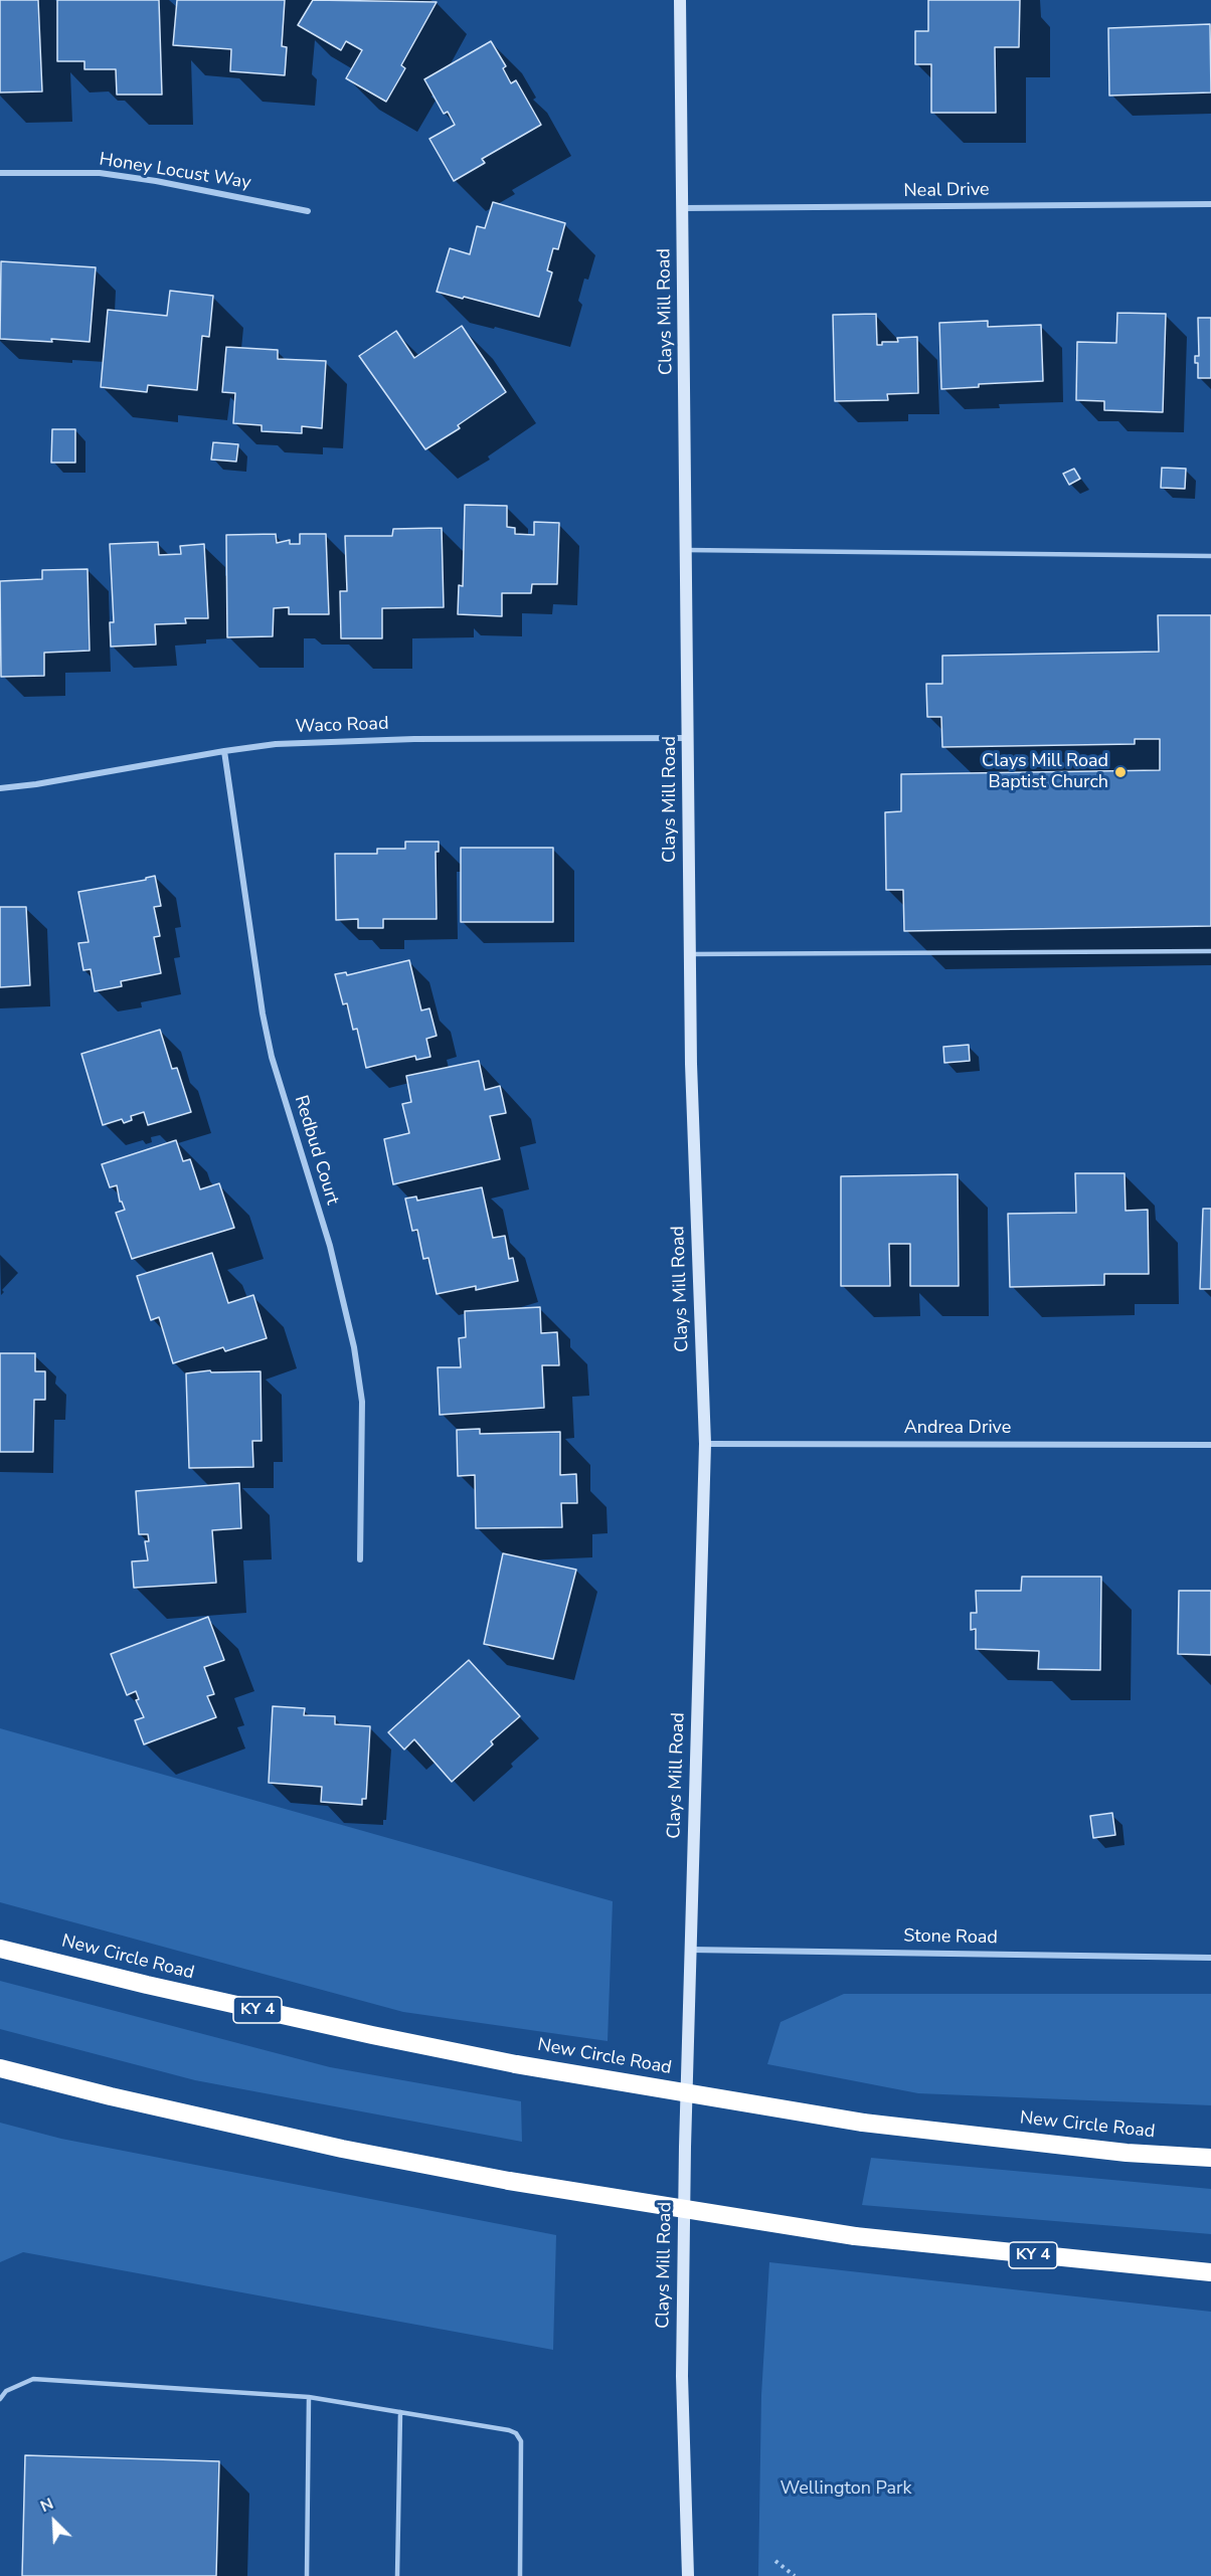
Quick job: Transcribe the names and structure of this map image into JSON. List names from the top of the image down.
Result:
{
  "streets": {
    "highway": ["New Circle Road", "KY 4"],
    "main road": ["Clays Mill Road"],
    "street": [
      "Honey Locust Way",
      "Neal Drive",
      "Waco Road",
      "Redbud Court",
      "Andrea Drive",
      "Stone Road"
    ]
  },
  "crossings": [
    ["Neal Drive", "Clays Mill Road"],
    ["Clays Mill Road", "Waco Road"],
    ["Clays Mill Road", "Andrea Drive"],
    ["Clays Mill Road", "Stone Road"],
    ["Waco Road", "Redbud Court"]
  ],
  "parks": ["Wellington Park"],
  "places": ["Clays Mill Road Baptist Church"],
  "north": "top left"
}
